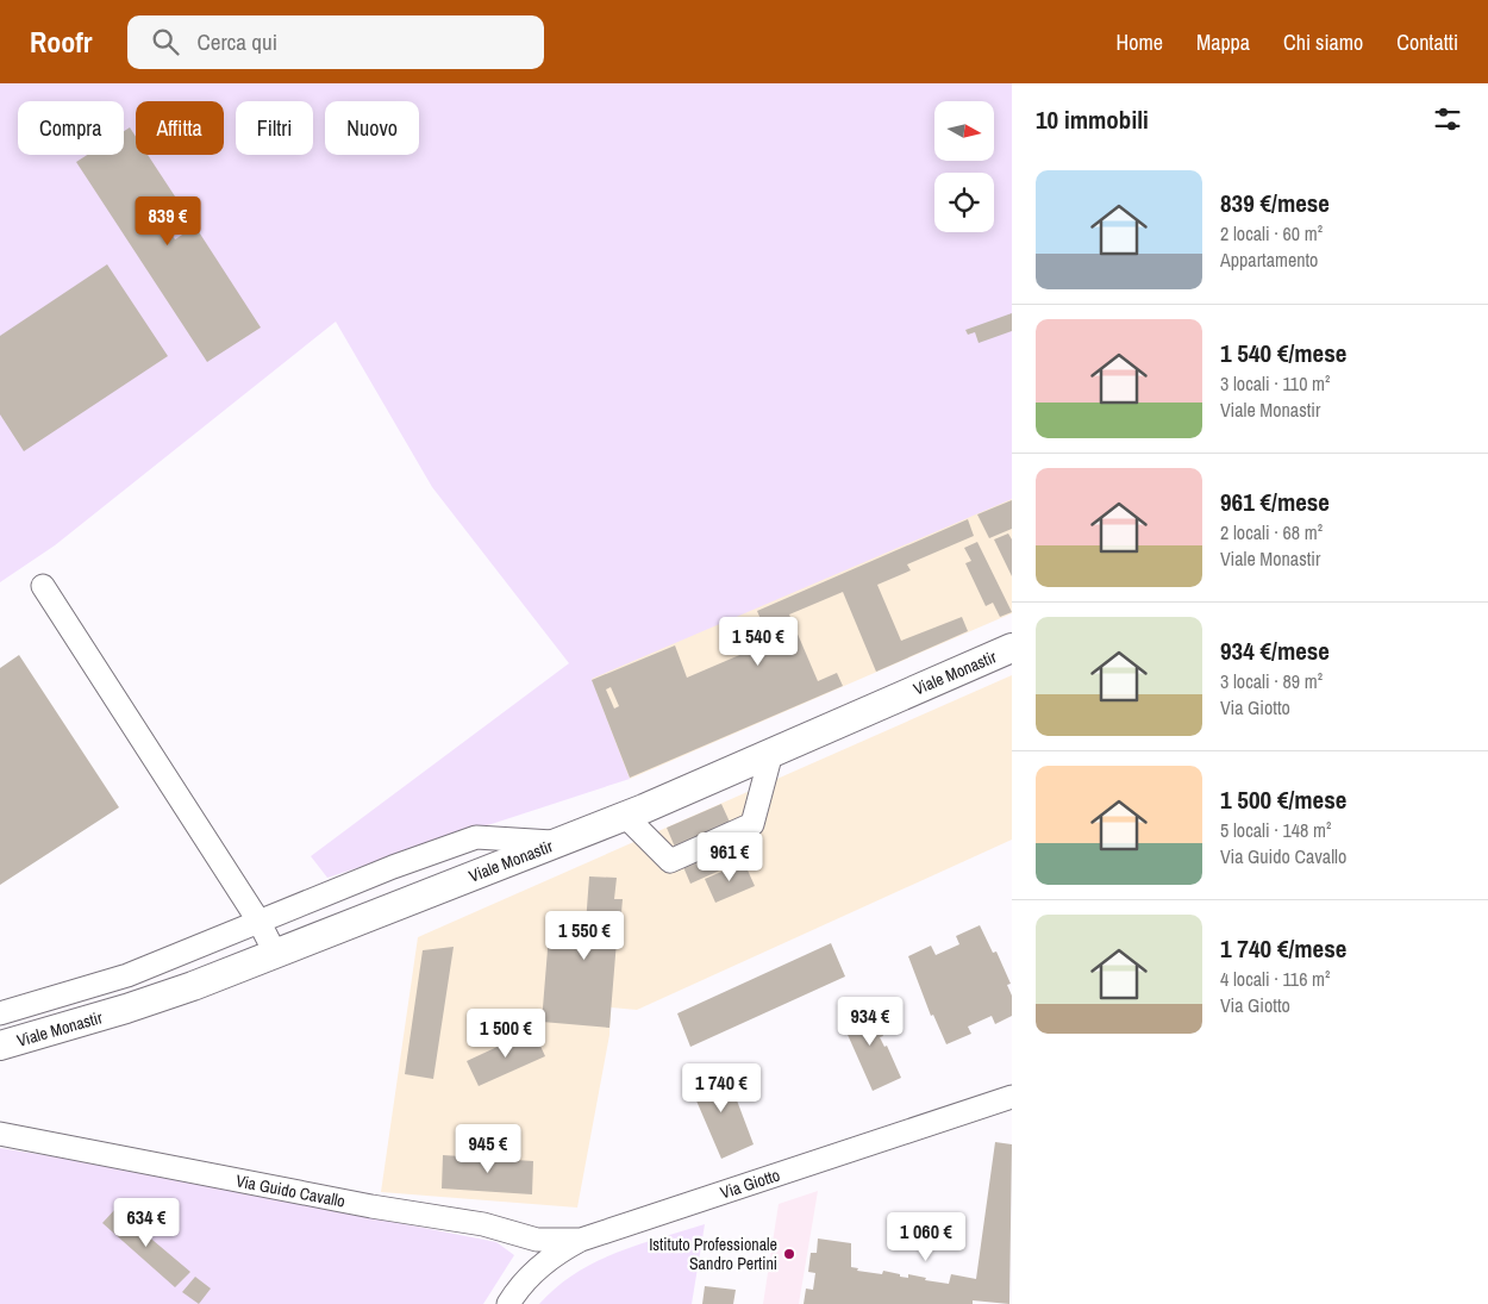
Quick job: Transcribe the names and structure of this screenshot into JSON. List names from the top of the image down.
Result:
{
  "streets": {
    "main road": ["Viale Monastir"],
    "street": ["Via Giotto", "Via Guido Cavallo"]
  },
  "crossings": [
    ["Via Giotto", "Via Guido Cavallo"]
  ],
  "places": ["Istituto Professionale Sandro Pertini"],
  "north": "right",
  "page": {
    "header": "Roofr",
    "search": "Cerca qui",
    "nav": [
      "Home",
      "Mappa",
      "Chi siamo",
      "Contatti"
    ],
    "heading": "10 immobili",
    "chip": [
      "Compra",
      "Affitta",
      "Filtri",
      "Nuovo"
    ],
    "list": [
      {
        "name": "839 €/mese",
        "note": "2 locali · 60 m² · Appartamento"
      },
      {
        "name": "1 540 €/mese",
        "note": "3 locali · 110 m² · Viale Monastir"
      },
      {
        "name": "961 €/mese",
        "note": "2 locali · 68 m² · Viale Monastir"
      },
      {
        "name": "934 €/mese",
        "note": "3 locali · 89 m² · Via Giotto"
      },
      {
        "name": "1 500 €/mese",
        "note": "5 locali · 148 m² · Via Guido Cavallo"
      },
      {
        "name": "1 740 €/mese",
        "note": "4 locali · 116 m² · Via Giotto"
      }
    ],
    "price": [
      "839 €",
      "1 540 €",
      "961 €",
      "1 550 €",
      "934 €",
      "1 500 €",
      "1 740 €",
      "945 €",
      "634 €",
      "1 060 €"
    ]
  }
}
